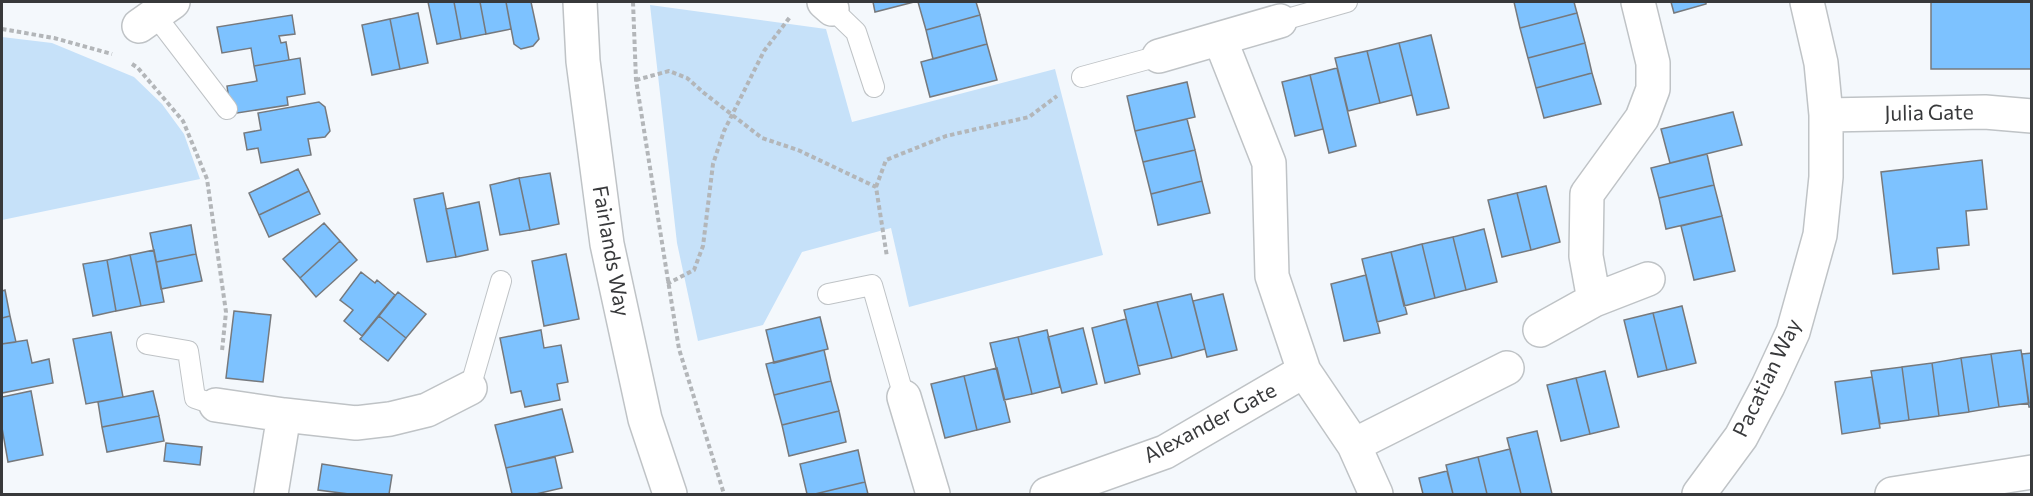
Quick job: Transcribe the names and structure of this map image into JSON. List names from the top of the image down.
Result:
{
  "streets": {
    "street": [
      "Julia Gate",
      "Fairlands Way",
      "Pacatian Way",
      "Alexander Gate"
    ]
  },
  "crossings": [
    ["Julia Gate", "Pacatian Way"]
  ]
}
